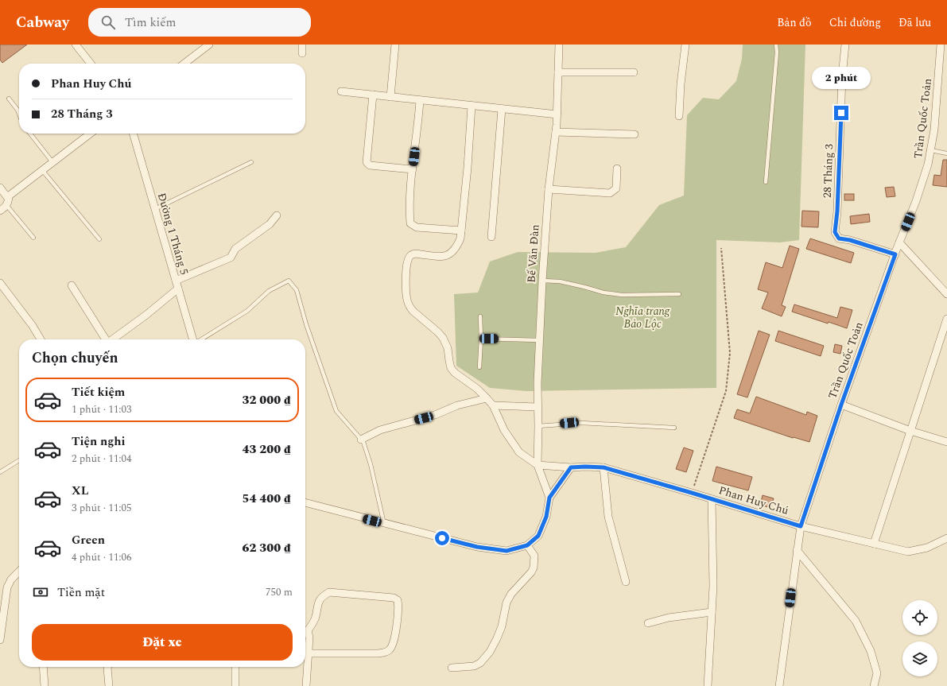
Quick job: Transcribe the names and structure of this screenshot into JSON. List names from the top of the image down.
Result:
{
  "streets": {
    "street": [
      "Trần Quốc Toản",
      "28 Tháng 3",
      "Đường 1 Tháng 5",
      "Bế Văn Đàn",
      "Phan Huy Chú"
    ]
  },
  "crossings": [
    ["Trần Quốc Toản", "28 Tháng 3"],
    ["Trần Quốc Toản", "Phan Huy Chú"],
    ["Bế Văn Đàn", "Phan Huy Chú"]
  ],
  "parks": ["Nghĩa trang Bảo Lộc"],
  "page": {
    "header": "Cabway",
    "search": "Tìm kiếm",
    "nav": ["Bản đồ", "Chỉ đường", "Đã lưu"],
    "banner": ["Phan Huy Chú", "28 Tháng 3"],
    "bubble": "2 phút",
    "heading": "Chọn chuyến",
    "list": [
      {
        "name": "Tiết kiệm",
        "note": "1 phút · 11:03",
        "value": "32 000 ₫"
      },
      {
        "name": "Tiện nghi",
        "note": "2 phút · 11:04",
        "value": "43 200 ₫"
      },
      {
        "name": "XL",
        "note": "3 phút · 11:05",
        "value": "54 400 ₫"
      },
      {
        "name": "Green",
        "note": "4 phút · 11:06",
        "value": "62 300 ₫"
      }
    ],
    "pay": ["Tiền mặt", "750 m"],
    "buttons": "Đặt xe"
  }
}
